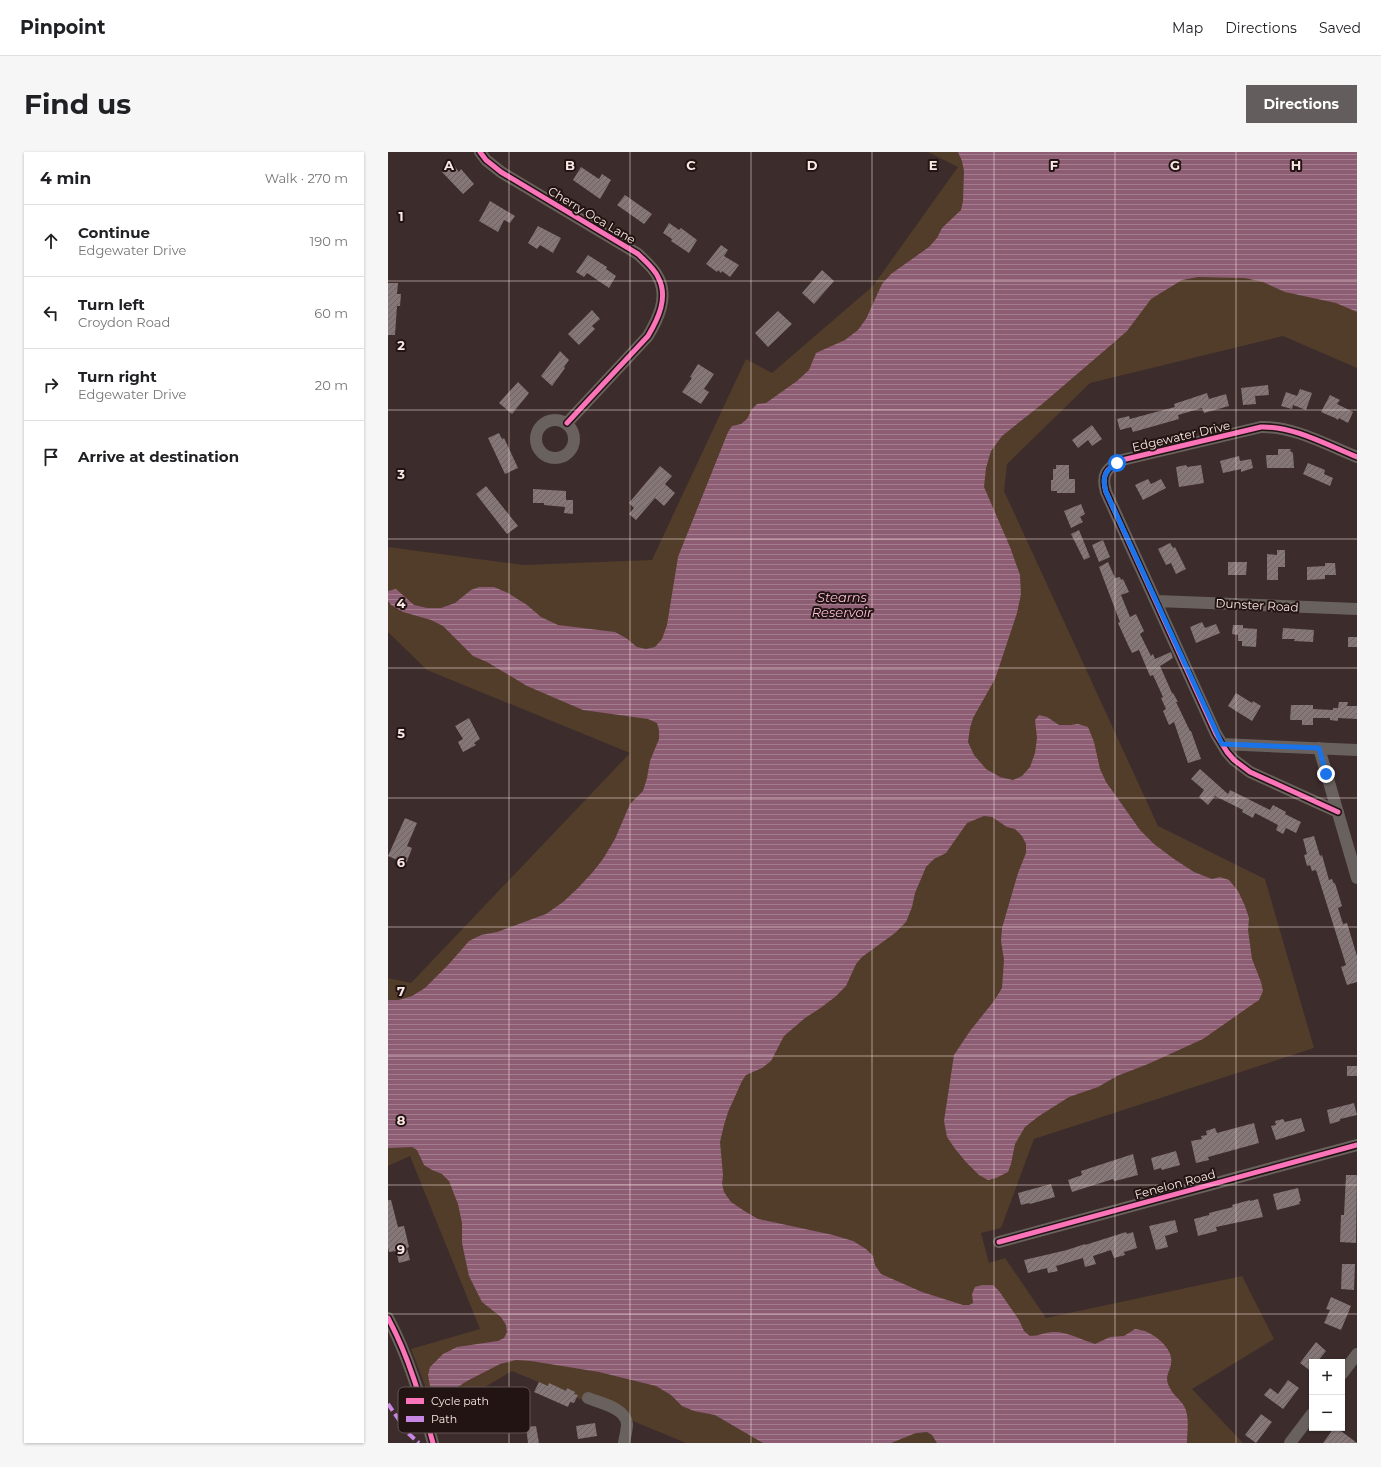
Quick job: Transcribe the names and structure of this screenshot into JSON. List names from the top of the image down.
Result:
{
  "streets": {
    "street": [
      "Cherry Oca Lane",
      "Edgewater Drive",
      "Dunster Road",
      "Fenelon Road"
    ]
  },
  "crossings": [
    ["Edgewater Drive", "Dunster Road"]
  ],
  "water": ["Stearns Reservoir"],
  "legend": ["Cycle path", "Path"],
  "page": {
    "header": "Pinpoint",
    "nav": ["Map", "Directions", "Saved"],
    "buttons": "Directions",
    "title": "Find us",
    "heading": ["4 min", "Walk · 270 m"],
    "list": [
      ["Continue", "Edgewater Drive", "190 m"],
      ["Turn left", "Croydon Road", "60 m"],
      ["Turn right", "Edgewater Drive", "20 m"],
      "Arrive at destination"
    ],
    "map_buttons": ["+", "−"]
  },
  "grid": {
    "columns": [
      "A",
      "B",
      "C",
      "D",
      "E",
      "F",
      "G",
      "H"
    ],
    "rows": [
      "1",
      "2",
      "3",
      "4",
      "5",
      "6",
      "7",
      "8",
      "9"
    ]
  }
}
